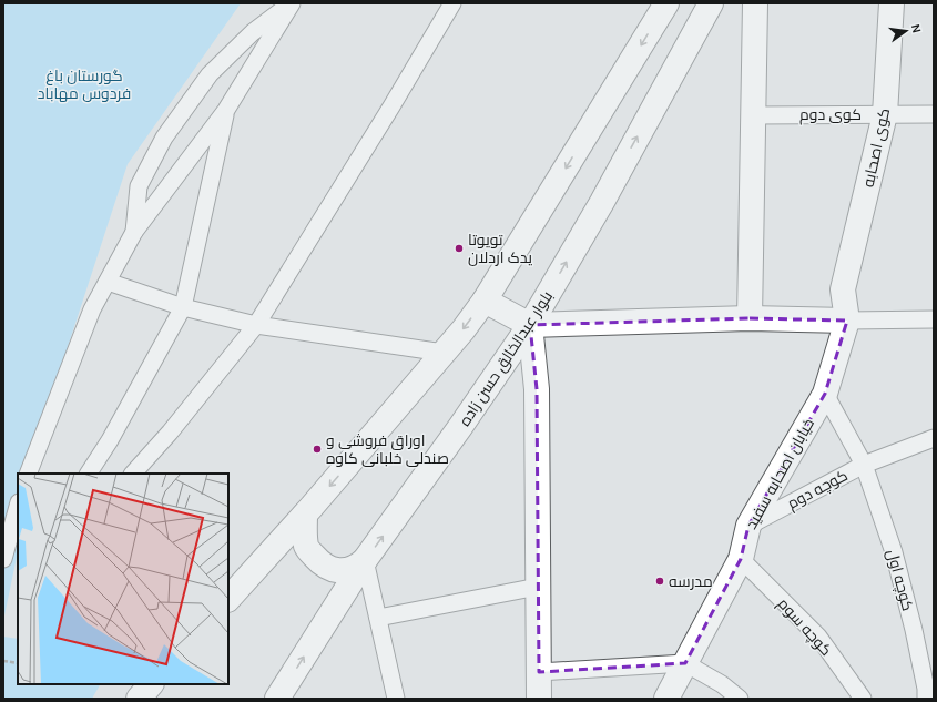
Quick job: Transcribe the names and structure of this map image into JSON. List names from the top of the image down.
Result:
{
  "streets": {
    "street": [
      "کوی دوم",
      "کوی اصحابه",
      "بلوار عبدالخالق حسن زاده",
      "خیابان اصحابه سفید",
      "کوچه دوم",
      "کوچه اول",
      "کوچه سوم"
    ]
  },
  "crossings": [
    ["کوی دوم", "کوی اصحابه"],
    ["کوی اصحابه", "خیابان اصحابه سفید"],
    ["خیابان اصحابه سفید", "کوچه دوم"],
    ["خیابان اصحابه سفید", "کوچه اول"],
    ["خیابان اصحابه سفید", "کوچه سوم"],
    ["کوچه دوم", "کوچه اول"]
  ],
  "parks": ["گورستان باغ فردوس مهاباد"],
  "places": ["تویوتا یدک اردلان", "اوراق فروشی و صندلی خلبانی کاوه", "مدرسه"],
  "north": "right"
}
